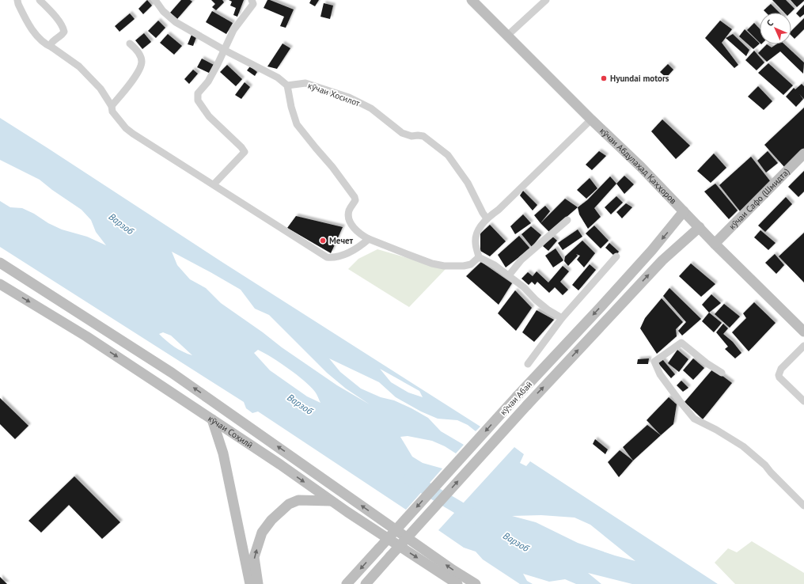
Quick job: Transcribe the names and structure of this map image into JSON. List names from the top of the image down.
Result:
{
  "streets": {
    "main road": [
      "кӯчаи Абдулаҳад Қаҳҳоров",
      "кӯчаи Сафо (Шмидта)",
      "кӯчаи Абаӣ",
      "кӯчаи Соҳилӣ"
    ],
    "street": ["кӯчаи Хосилот"]
  },
  "crossings": [
    ["кӯчаи Абдулаҳад Қаҳҳоров", "кӯчаи Сафо (Шмидта)"],
    ["кӯчаи Абдулаҳад Қаҳҳоров", "кӯчаи Абаӣ"]
  ],
  "water": ["Варзоб"],
  "places": ["Hyundai motors", "Мечет"],
  "north": "top left"
}
